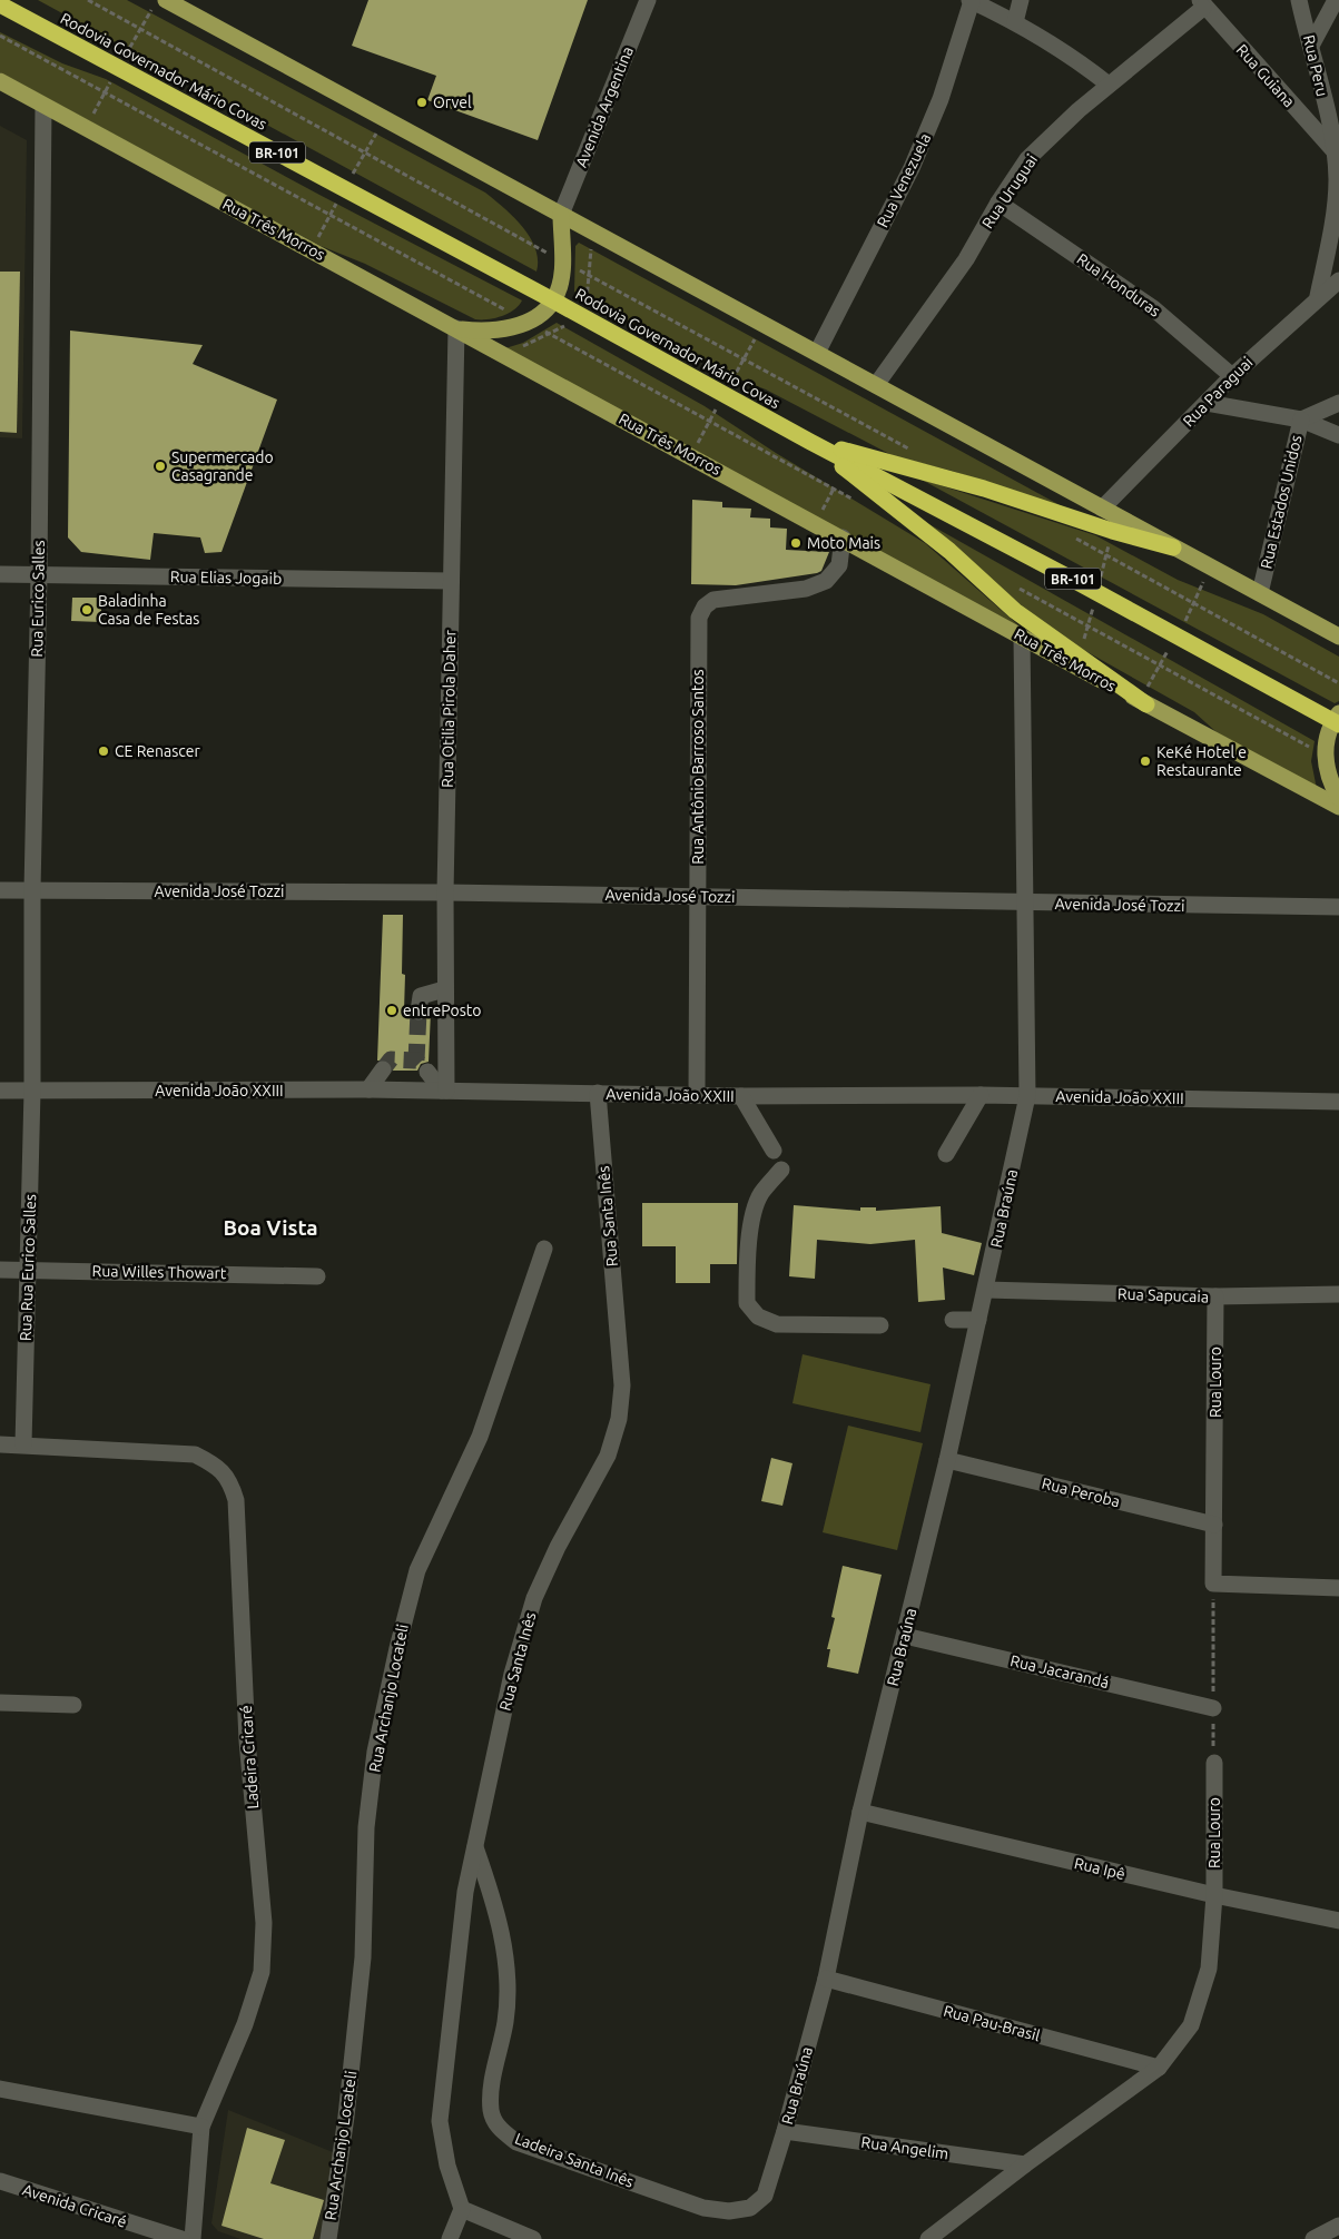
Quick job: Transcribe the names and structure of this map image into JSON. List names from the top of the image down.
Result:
{
  "streets": {
    "highway": ["Rodovia Governador Mário Covas", "BR-101"],
    "main road": ["Rua Três Morros"],
    "street": [
      "Rua Peru",
      "Rua Guiana",
      "Avenida Argentina",
      "Rua Venezuela",
      "Rua Uruguai",
      "Rua Honduras",
      "Rua Paraguai",
      "Rua Estados Unidos",
      "Rua Elias Jogaib",
      "Rua Eurico Salles",
      "Rua Otilia Pirola Daher",
      "Rua Antônio Barroso Santos",
      "Avenida José Tozzi",
      "Avenida João XXIII",
      "Rua Braúna",
      "Rua Santa Inês",
      "Rua Rua Eurico Salles",
      "Rua Willes Thowart",
      "Rua Sapucaia",
      "Rua Louro",
      "Rua Peroba",
      "Rua Jacarandá",
      "Rua Archanjo Locateli",
      "Ladeira Cricaré",
      "Rua Ipê",
      "Rua Pau-Brasil",
      "Rua Angelim",
      "Ladeira Santa Inês",
      "Avenida Cricaré"
    ]
  },
  "crossings": [
    ["Rua Peru", "Rua Guiana"],
    ["Rua Peru", "Rua Paraguai"],
    ["Rua Guiana", "Rua Uruguai"],
    ["Rua Uruguai", "Rua Honduras"],
    ["Rua Três Morros", "Rua Eurico Salles"],
    ["Rua Três Morros", "Rua Otilia Pirola Daher"],
    ["Rua Três Morros", "Rua Antônio Barroso Santos"],
    ["Rua Três Morros", "Rua Braúna"],
    ["Rua Honduras", "Rua Paraguai"],
    ["Rua Elias Jogaib", "Rua Eurico Salles"],
    ["Rua Elias Jogaib", "Rua Otilia Pirola Daher"],
    ["Rua Eurico Salles", "Avenida José Tozzi"],
    ["Rua Eurico Salles", "Avenida João XXIII"],
    ["Rua Eurico Salles", "Rua Rua Eurico Salles"],
    ["Rua Otilia Pirola Daher", "Avenida José Tozzi"],
    ["Rua Otilia Pirola Daher", "Avenida João XXIII"],
    ["Rua Antônio Barroso Santos", "Avenida José Tozzi"],
    ["Rua Antônio Barroso Santos", "Avenida João XXIII"],
    ["Avenida José Tozzi", "Rua Braúna"],
    ["Avenida João XXIII", "Rua Braúna"],
    ["Avenida João XXIII", "Rua Santa Inês"],
    ["Avenida João XXIII", "Rua Rua Eurico Salles"],
    ["Rua Braúna", "Rua Sapucaia"],
    ["Rua Braúna", "Rua Peroba"],
    ["Rua Braúna", "Rua Jacarandá"],
    ["Rua Braúna", "Rua Ipê"],
    ["Rua Braúna", "Rua Pau-Brasil"],
    ["Rua Braúna", "Rua Angelim"],
    ["Rua Braúna", "Ladeira Santa Inês"],
    ["Rua Santa Inês", "Ladeira Santa Inês"],
    ["Rua Rua Eurico Salles", "Rua Willes Thowart"],
    ["Rua Rua Eurico Salles", "Ladeira Cricaré"],
    ["Rua Sapucaia", "Rua Louro"],
    ["Rua Louro", "Rua Peroba"],
    ["Rua Louro", "Rua Ipê"],
    ["Rua Louro", "Rua Pau-Brasil"],
    ["Rua Louro", "Rua Angelim"]
  ],
  "districts": ["Boa Vista"],
  "places": [
    "Orvel",
    "Supermercado Casagrande",
    "Moto Mais",
    "Baladinha Casa de Festas",
    "CE Renascer",
    "KeKé Hotel e Restaurante",
    "entrePosto"
  ]
}
